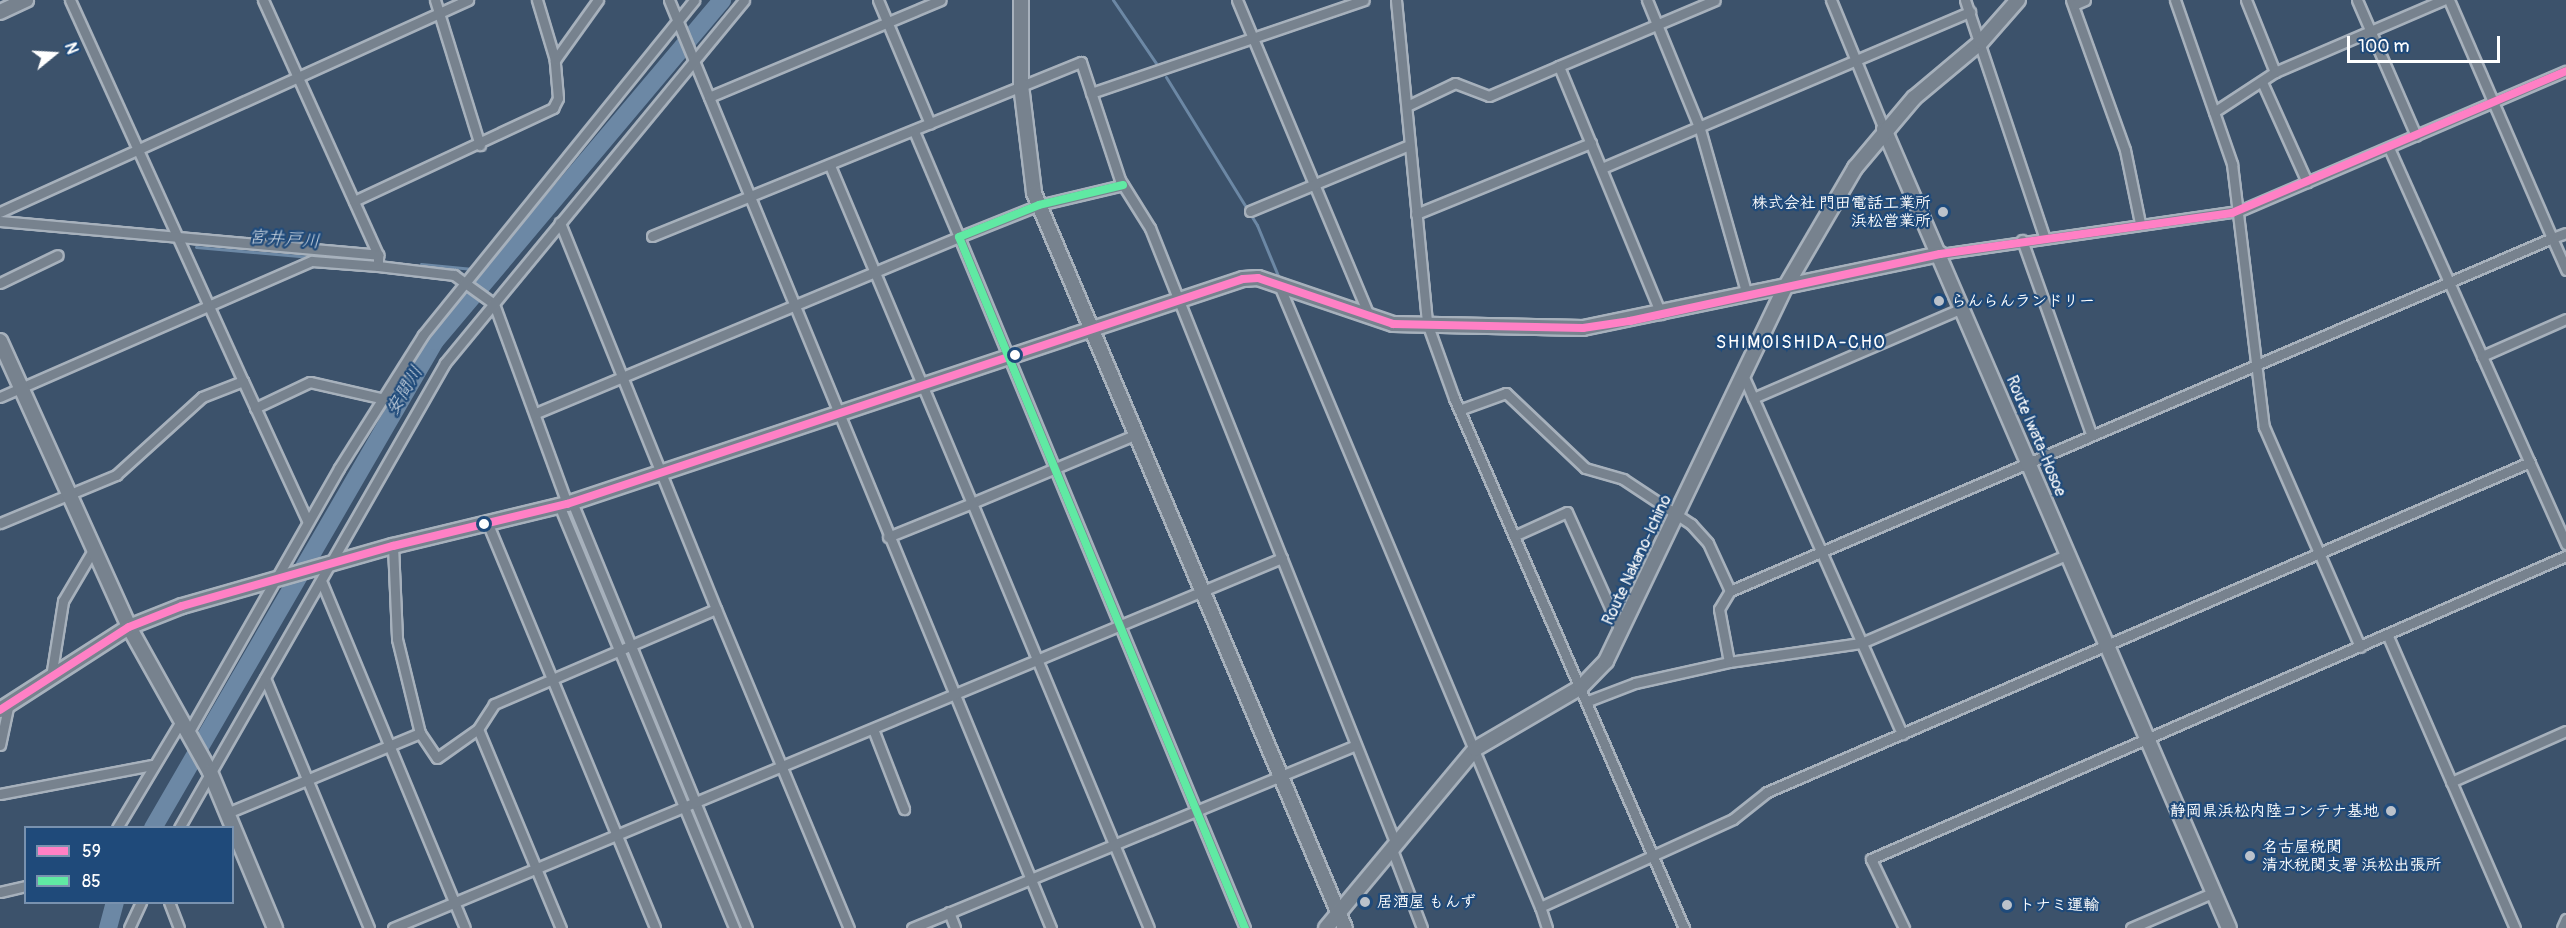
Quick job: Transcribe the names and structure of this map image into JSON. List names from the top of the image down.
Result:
{
  "streets": {
    "street": ["Route Iwata-Hosoe", "Route Nakano-Ichino"]
  },
  "crossings": [
    ["Route Iwata-Hosoe", "Route Nakano-Ichino"]
  ],
  "districts": ["SHIMOISHIDA-CHO"],
  "water": ["宮井戸川", "安間川"],
  "places": [
    "株式会社 門田電話工業所 浜松営業所",
    "らんらんランドリー",
    "静岡県浜松内陸コンテナ基地",
    "名古屋税関 清水税関支署 浜松出張所",
    "居酒屋 もんず",
    "トナミ運輸"
  ],
  "lines": ["transit line 59", "transit line 85"],
  "legend": ["59", "85"],
  "scale_bar": "100 m",
  "north": "right"
}
